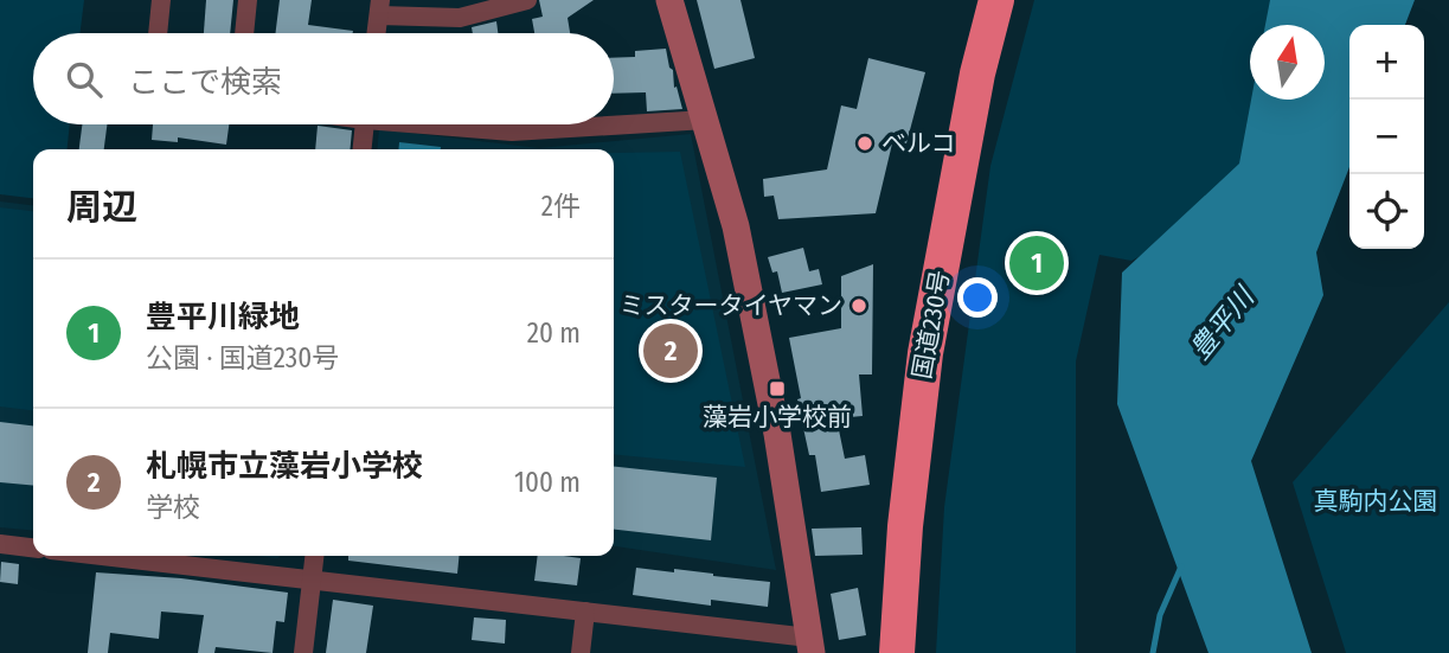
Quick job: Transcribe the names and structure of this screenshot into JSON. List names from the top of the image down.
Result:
{
  "streets": {
    "highway": ["国道230号"]
  },
  "water": ["豊平川"],
  "parks": ["真駒内公園"],
  "places": {
    "other": ["ベルコ", "ミスタータイヤマン"],
    "transit": ["藻岩小学校前"]
  },
  "north": "top",
  "page": {
    "map_buttons": ["+", "−"],
    "search": "ここで検索",
    "heading": ["周辺", "2件"],
    "pins": ["1", "2"],
    "list": [
      {
        "mark": "1",
        "name": "豊平川緑地",
        "note": "公園 · 国道230号",
        "value": "20 m"
      },
      {
        "mark": "2",
        "name": "札幌市立藻岩小学校",
        "note": "学校",
        "value": "100 m"
      }
    ]
  }
}
